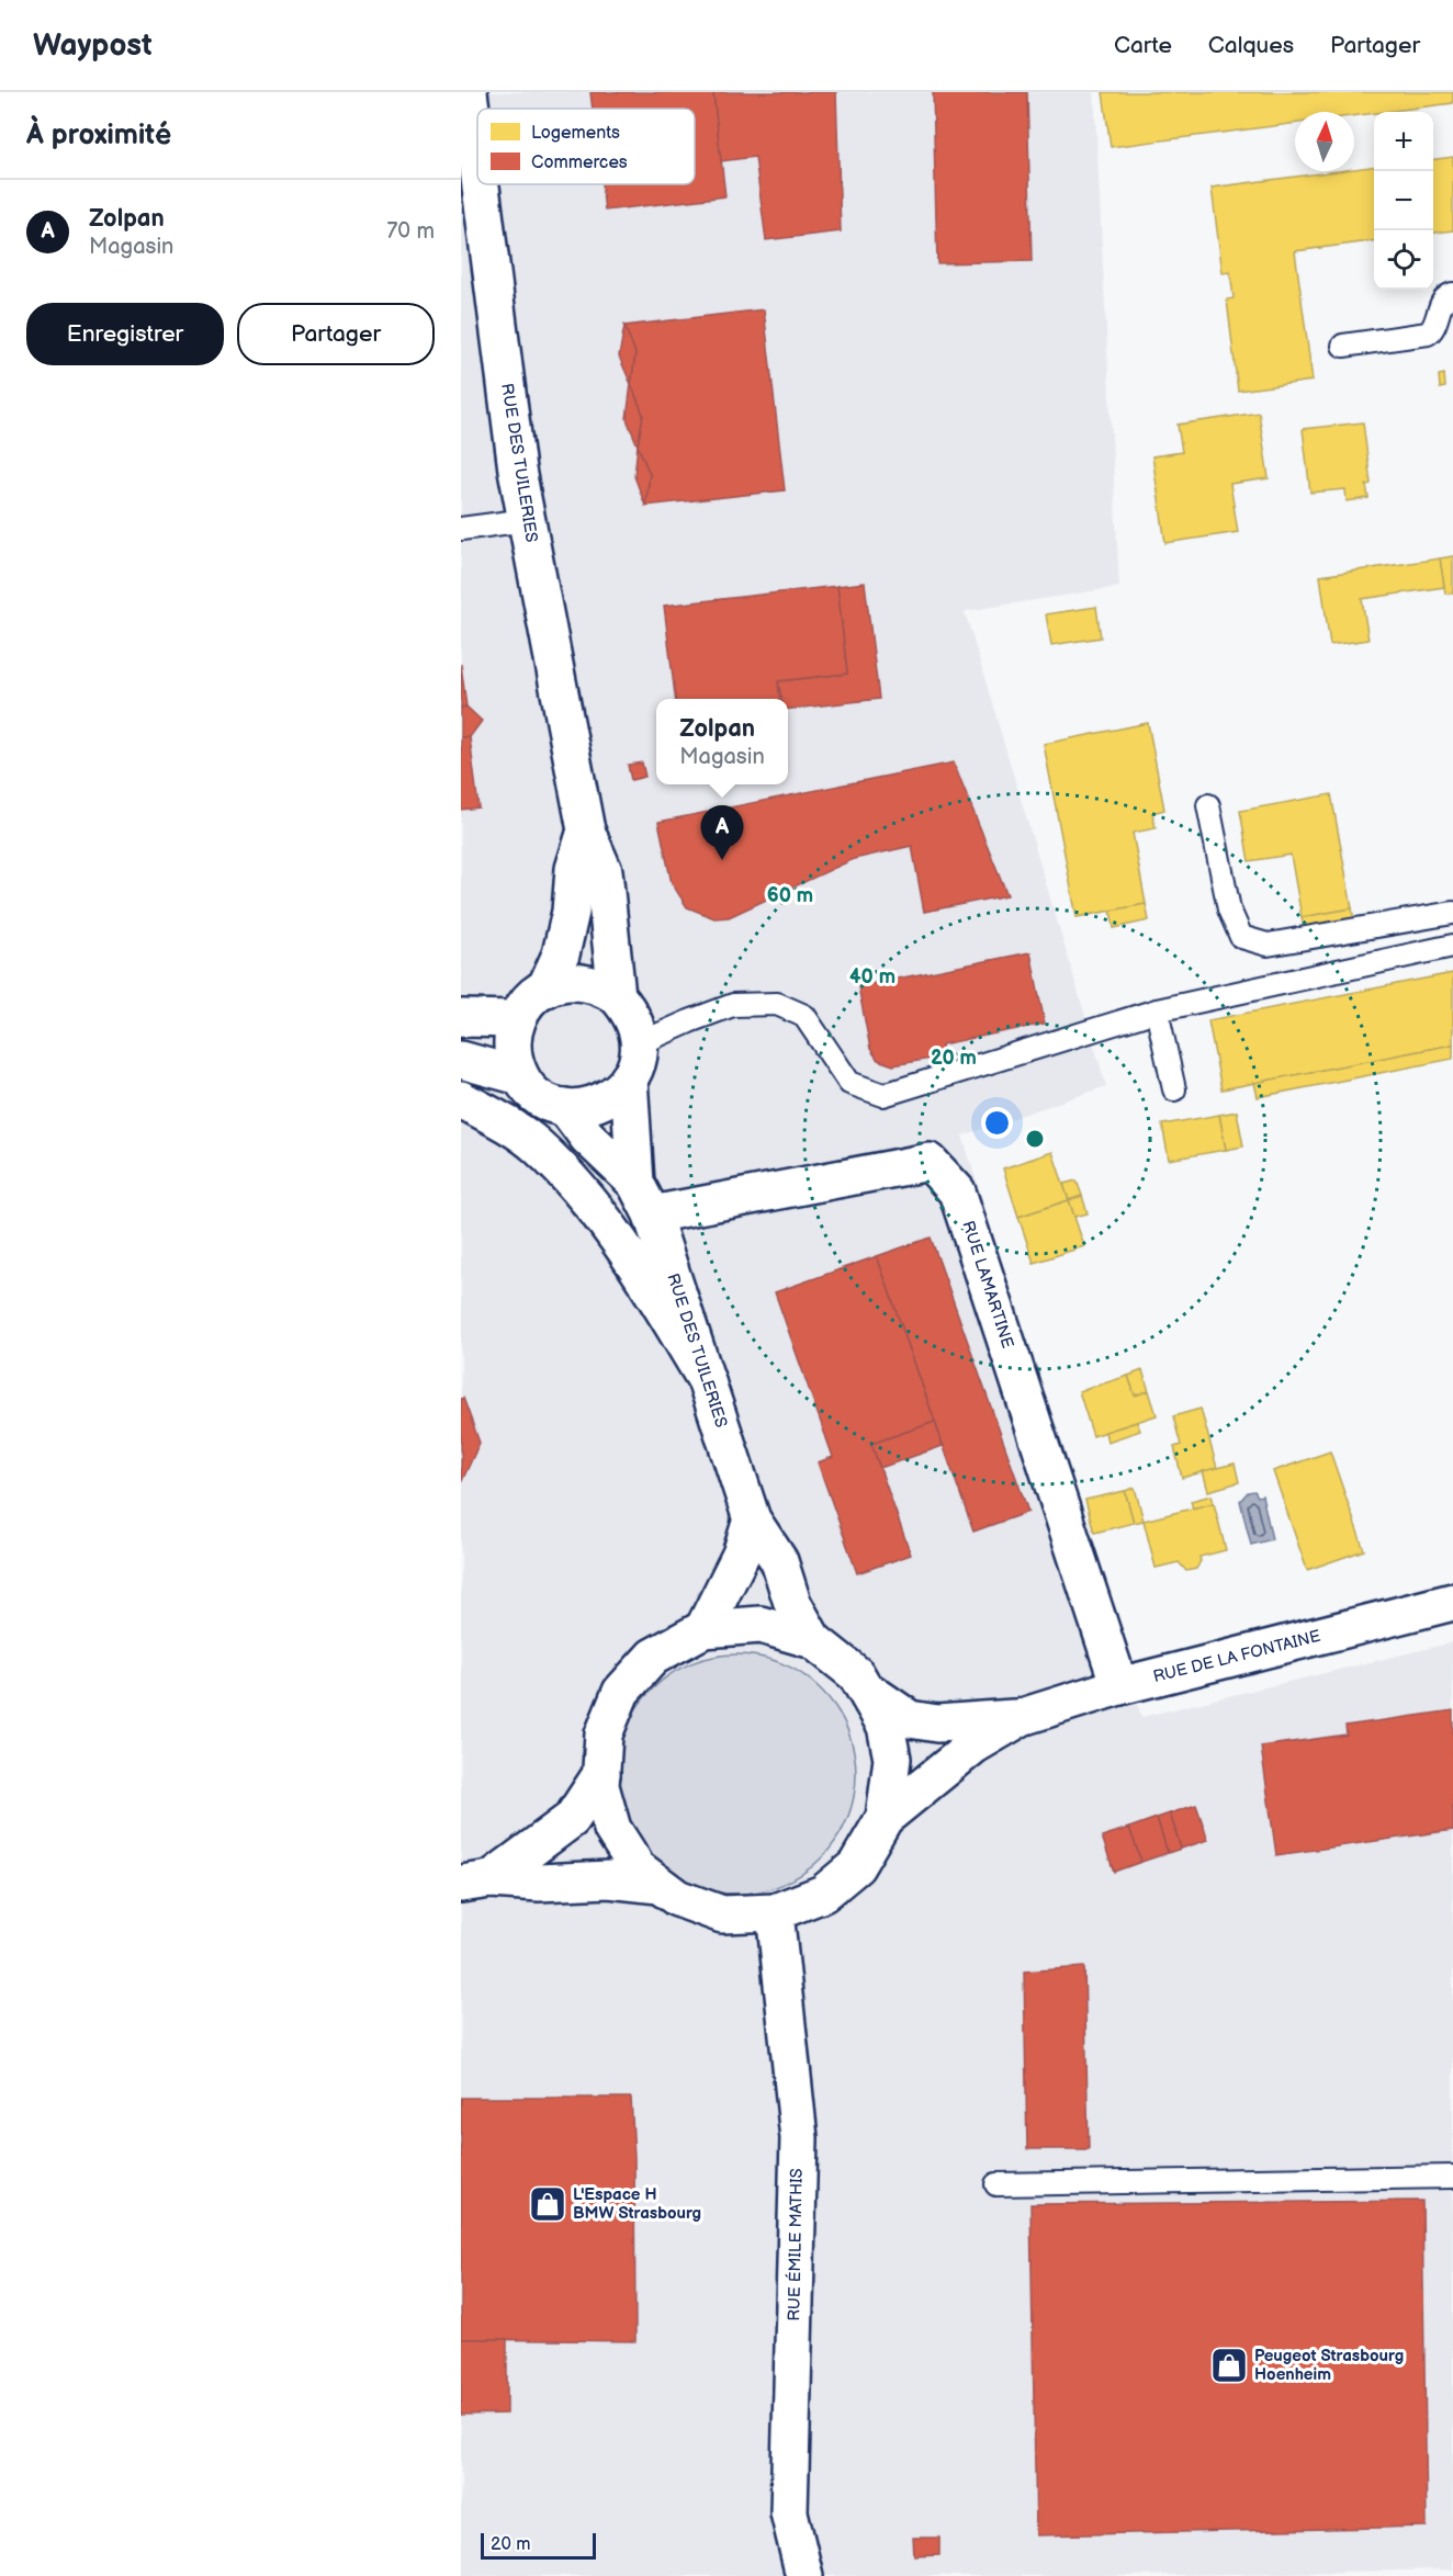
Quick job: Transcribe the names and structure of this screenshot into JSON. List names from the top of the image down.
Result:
{
  "streets": {
    "main road": [
      "RUE DES TUILERIES",
      "RUE LAMARTINE",
      "RUE DE LA FONTAINE",
      "RUE ÉMILE MATHIS"
    ]
  },
  "crossings": [
    ["RUE DES TUILERIES", "RUE LAMARTINE"],
    ["RUE DES TUILERIES", "RUE DE LA FONTAINE"],
    ["RUE LAMARTINE", "RUE DE LA FONTAINE"],
    ["RUE DE LA FONTAINE", "RUE ÉMILE MATHIS"]
  ],
  "places": {
    "shop": ["L'Espace H BMW Strasbourg", "Peugeot Strasbourg Hoenheim"]
  },
  "legend": ["Logements", "Commerces"],
  "scale_bar": "20 m",
  "north": "top",
  "page": {
    "header": "Waypost",
    "nav": ["Carte", "Calques", "Partager"],
    "heading": "À proximité",
    "map_buttons": ["+", "−"],
    "list": [
      {
        "mark": "A",
        "name": "Zolpan",
        "note": "Magasin",
        "value": "70 m"
      }
    ],
    "buttons": ["Enregistrer", "Partager"],
    "popup": ["Zolpan", "Magasin"],
    "pins": "A",
    "scale": "20 m"
  },
  "rings": ["60 m", "40 m", "20 m"]
}
